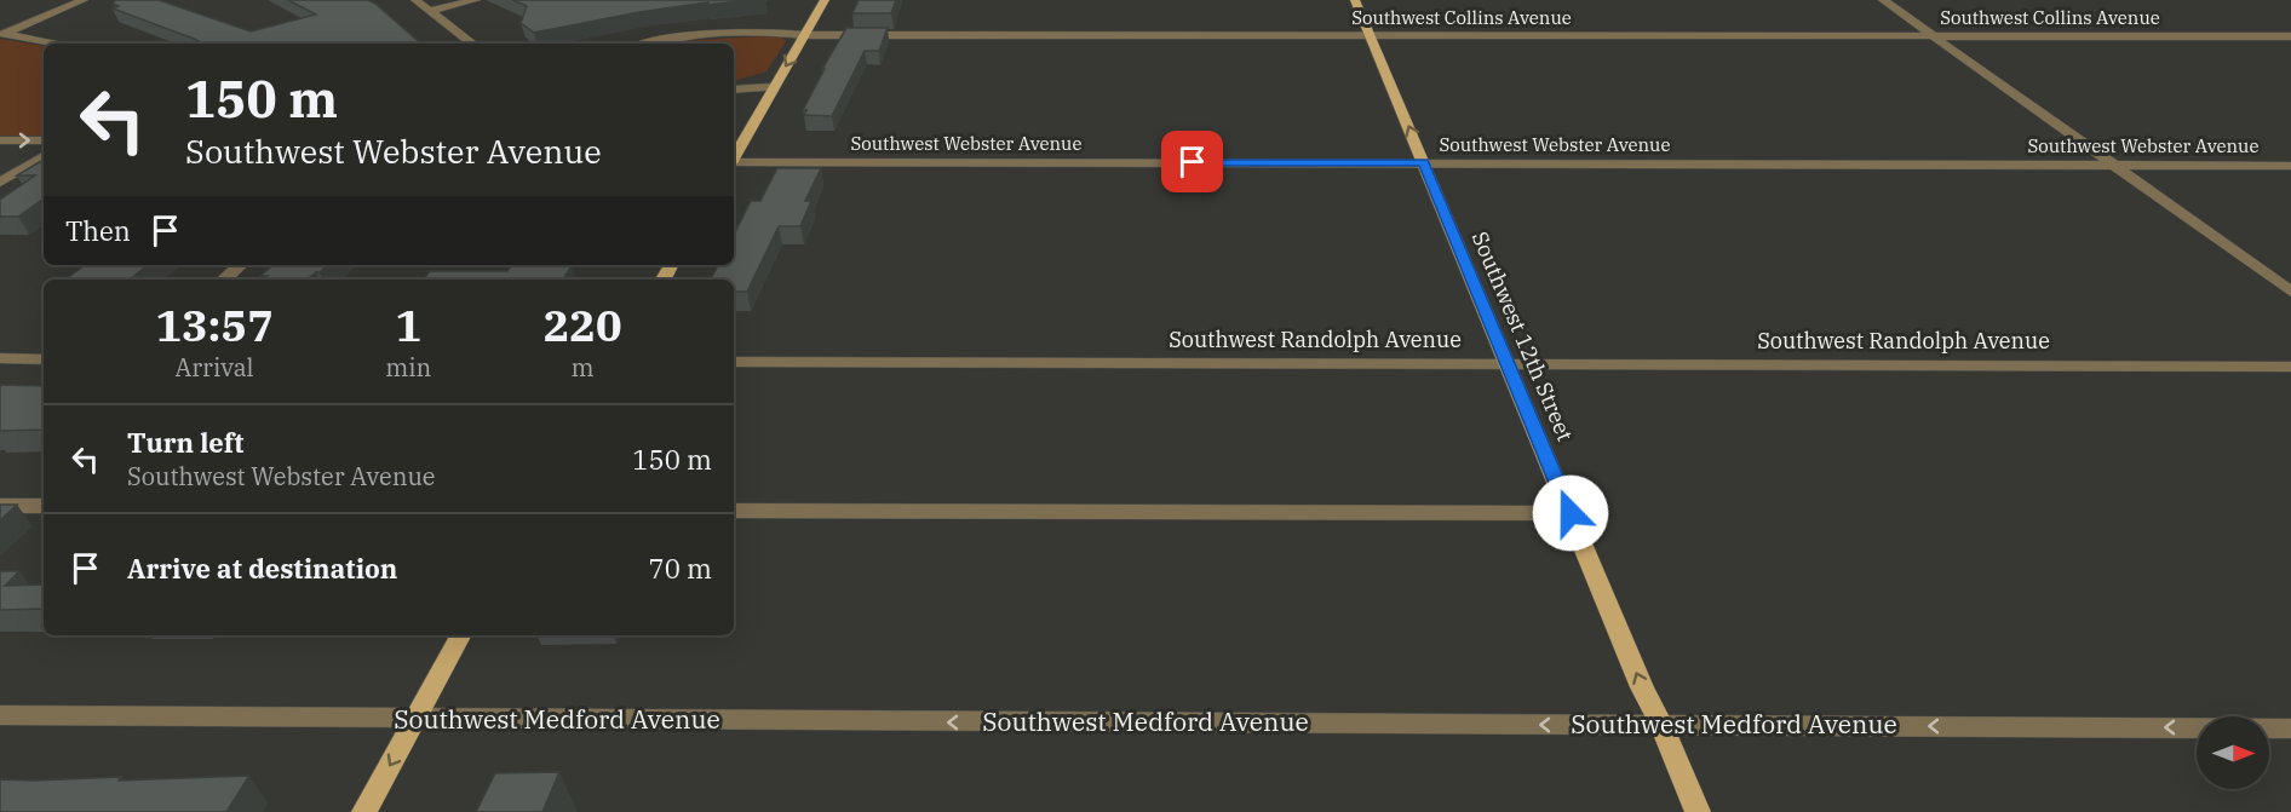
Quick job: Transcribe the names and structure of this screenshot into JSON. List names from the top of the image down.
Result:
{
  "streets": {
    "main road": ["Southwest 12th Street"],
    "street": [
      "Southwest Collins Avenue",
      "Southwest Webster Avenue",
      "Southwest Randolph Avenue",
      "Southwest Medford Avenue"
    ]
  },
  "crossings": [
    ["Southwest Collins Avenue", "Southwest 12th Street"],
    ["Southwest Webster Avenue", "Southwest 12th Street"],
    ["Southwest 12th Street", "Southwest Randolph Avenue"],
    ["Southwest 12th Street", "Southwest Medford Avenue"]
  ],
  "one_way": ["Southwest 12th Street", "Southwest Medford Avenue"],
  "north": "right",
  "page": {
    "turn": ["150 m", "Southwest Webster Avenue"],
    "then": "Then",
    "eta": [
      "13:57",
      "Arrival",
      "1",
      "min",
      "220",
      "m"
    ],
    "list": [
      {
        "name": "Turn left",
        "note": "Southwest Webster Avenue",
        "value": "150 m"
      },
      {
        "name": "Arrive at destination",
        "value": "70 m"
      }
    ]
  }
}
